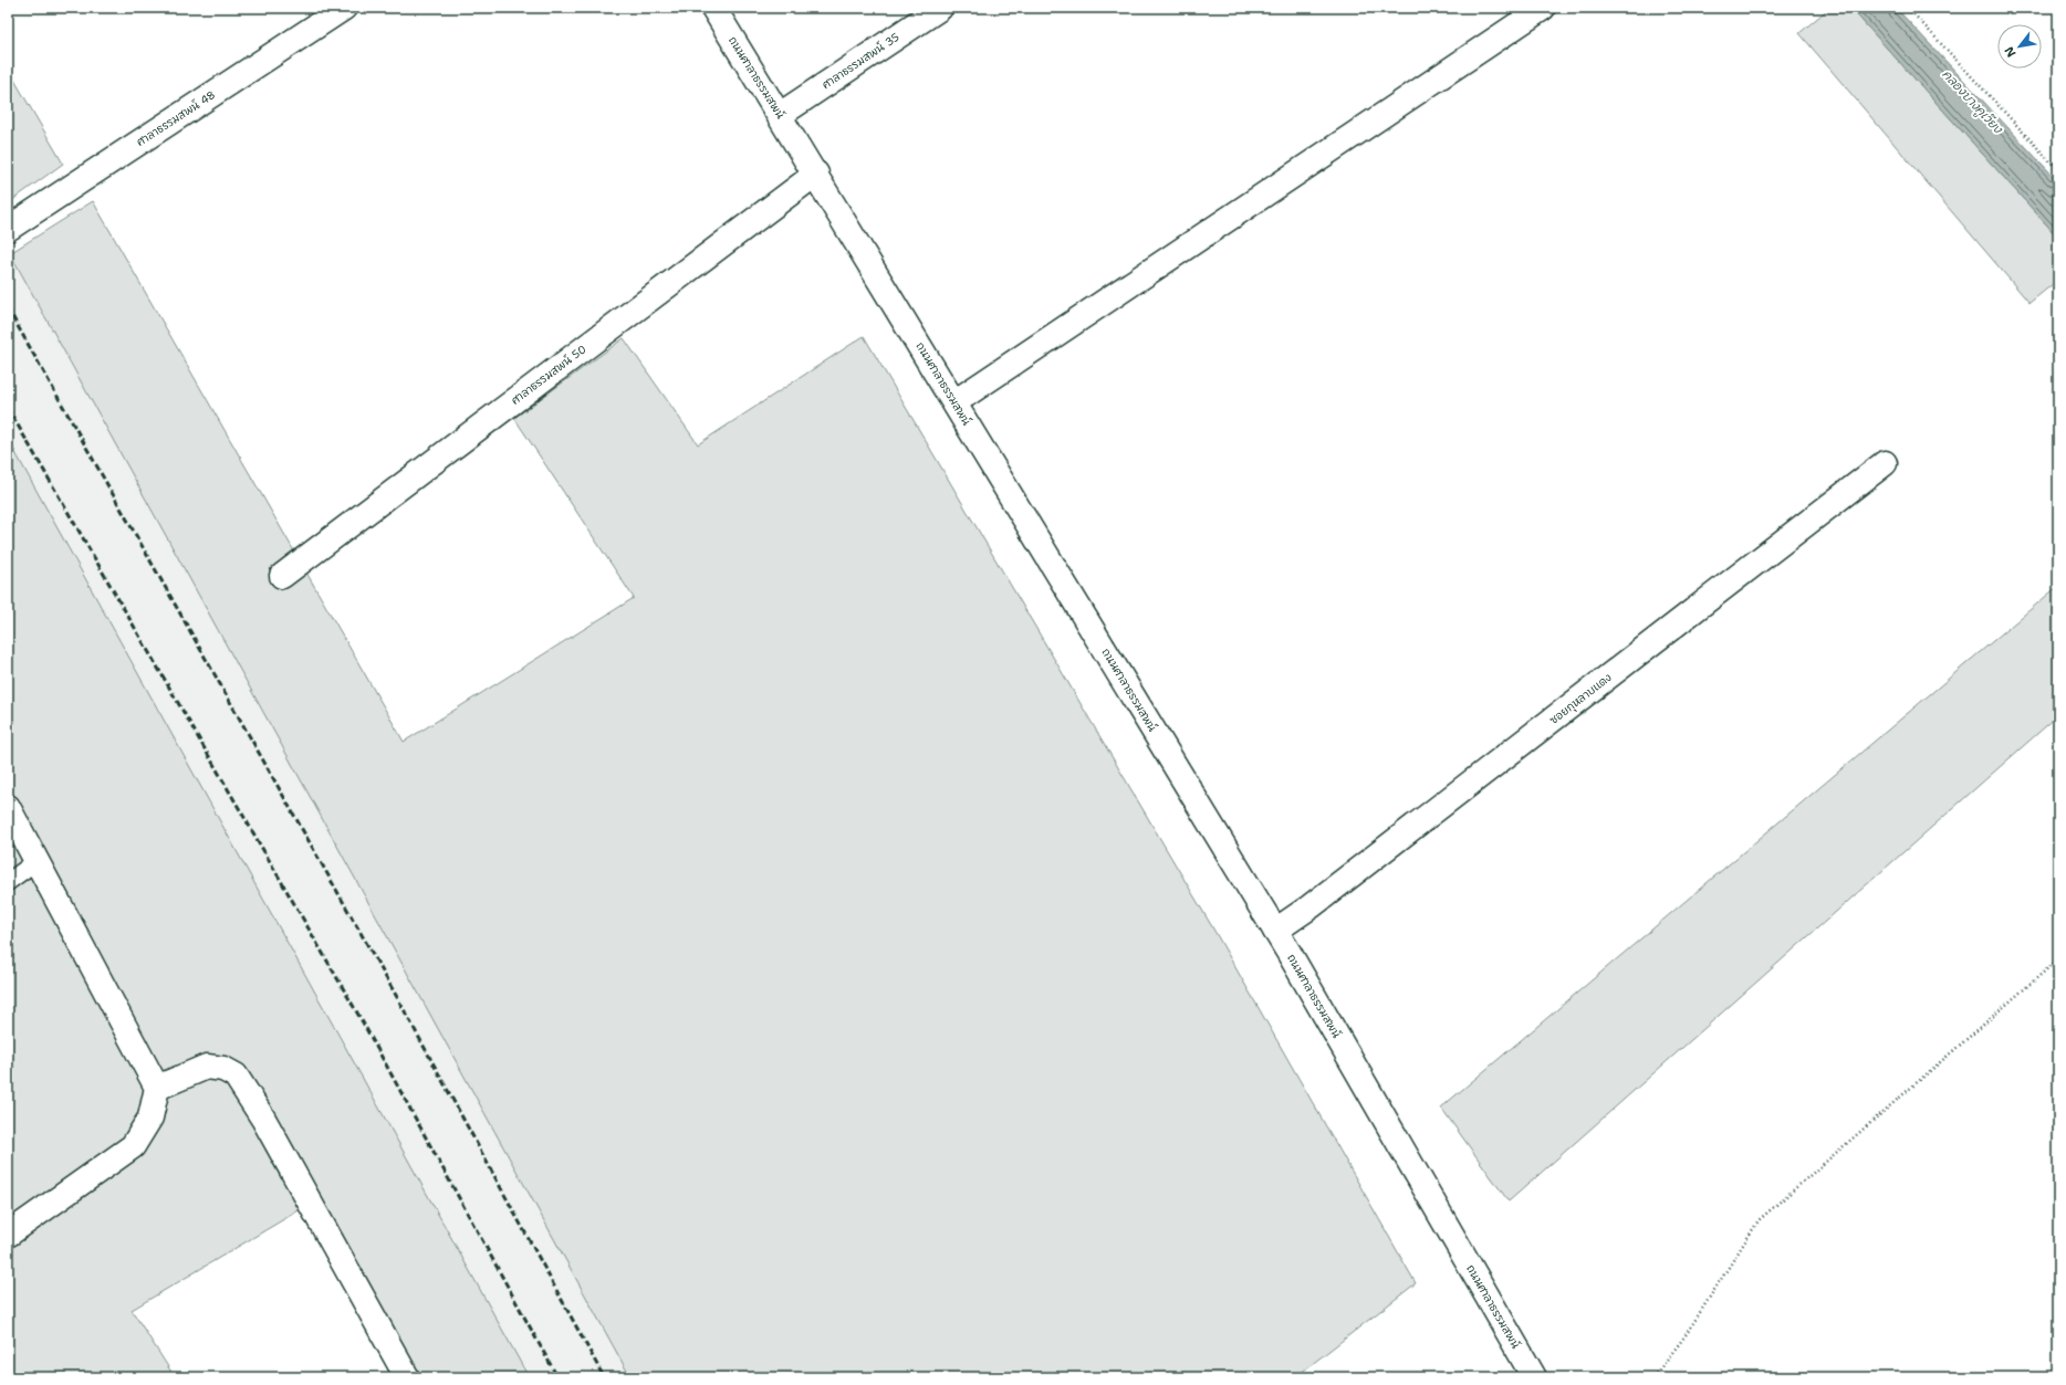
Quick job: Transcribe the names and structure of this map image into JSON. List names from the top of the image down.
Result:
{
  "streets": {
    "street": [
      "ศาลาธรรมสพน์ 35",
      "ถนนศาลาธรรมสพน์",
      "ศาลาธรรมสพน์ 48",
      "ศาลาธรรมสพน์ 50",
      "ซอยกุหลาบแดง"
    ]
  },
  "crossings": [
    ["ศาลาธรรมสพน์ 35", "ถนนศาลาธรรมสพน์"],
    ["ถนนศาลาธรรมสพน์", "ศาลาธรรมสพน์ 50"],
    ["ถนนศาลาธรรมสพน์", "ซอยกุหลาบแดง"]
  ],
  "water": ["คลองบางคูเวียง"],
  "north": "bottom left"
}
